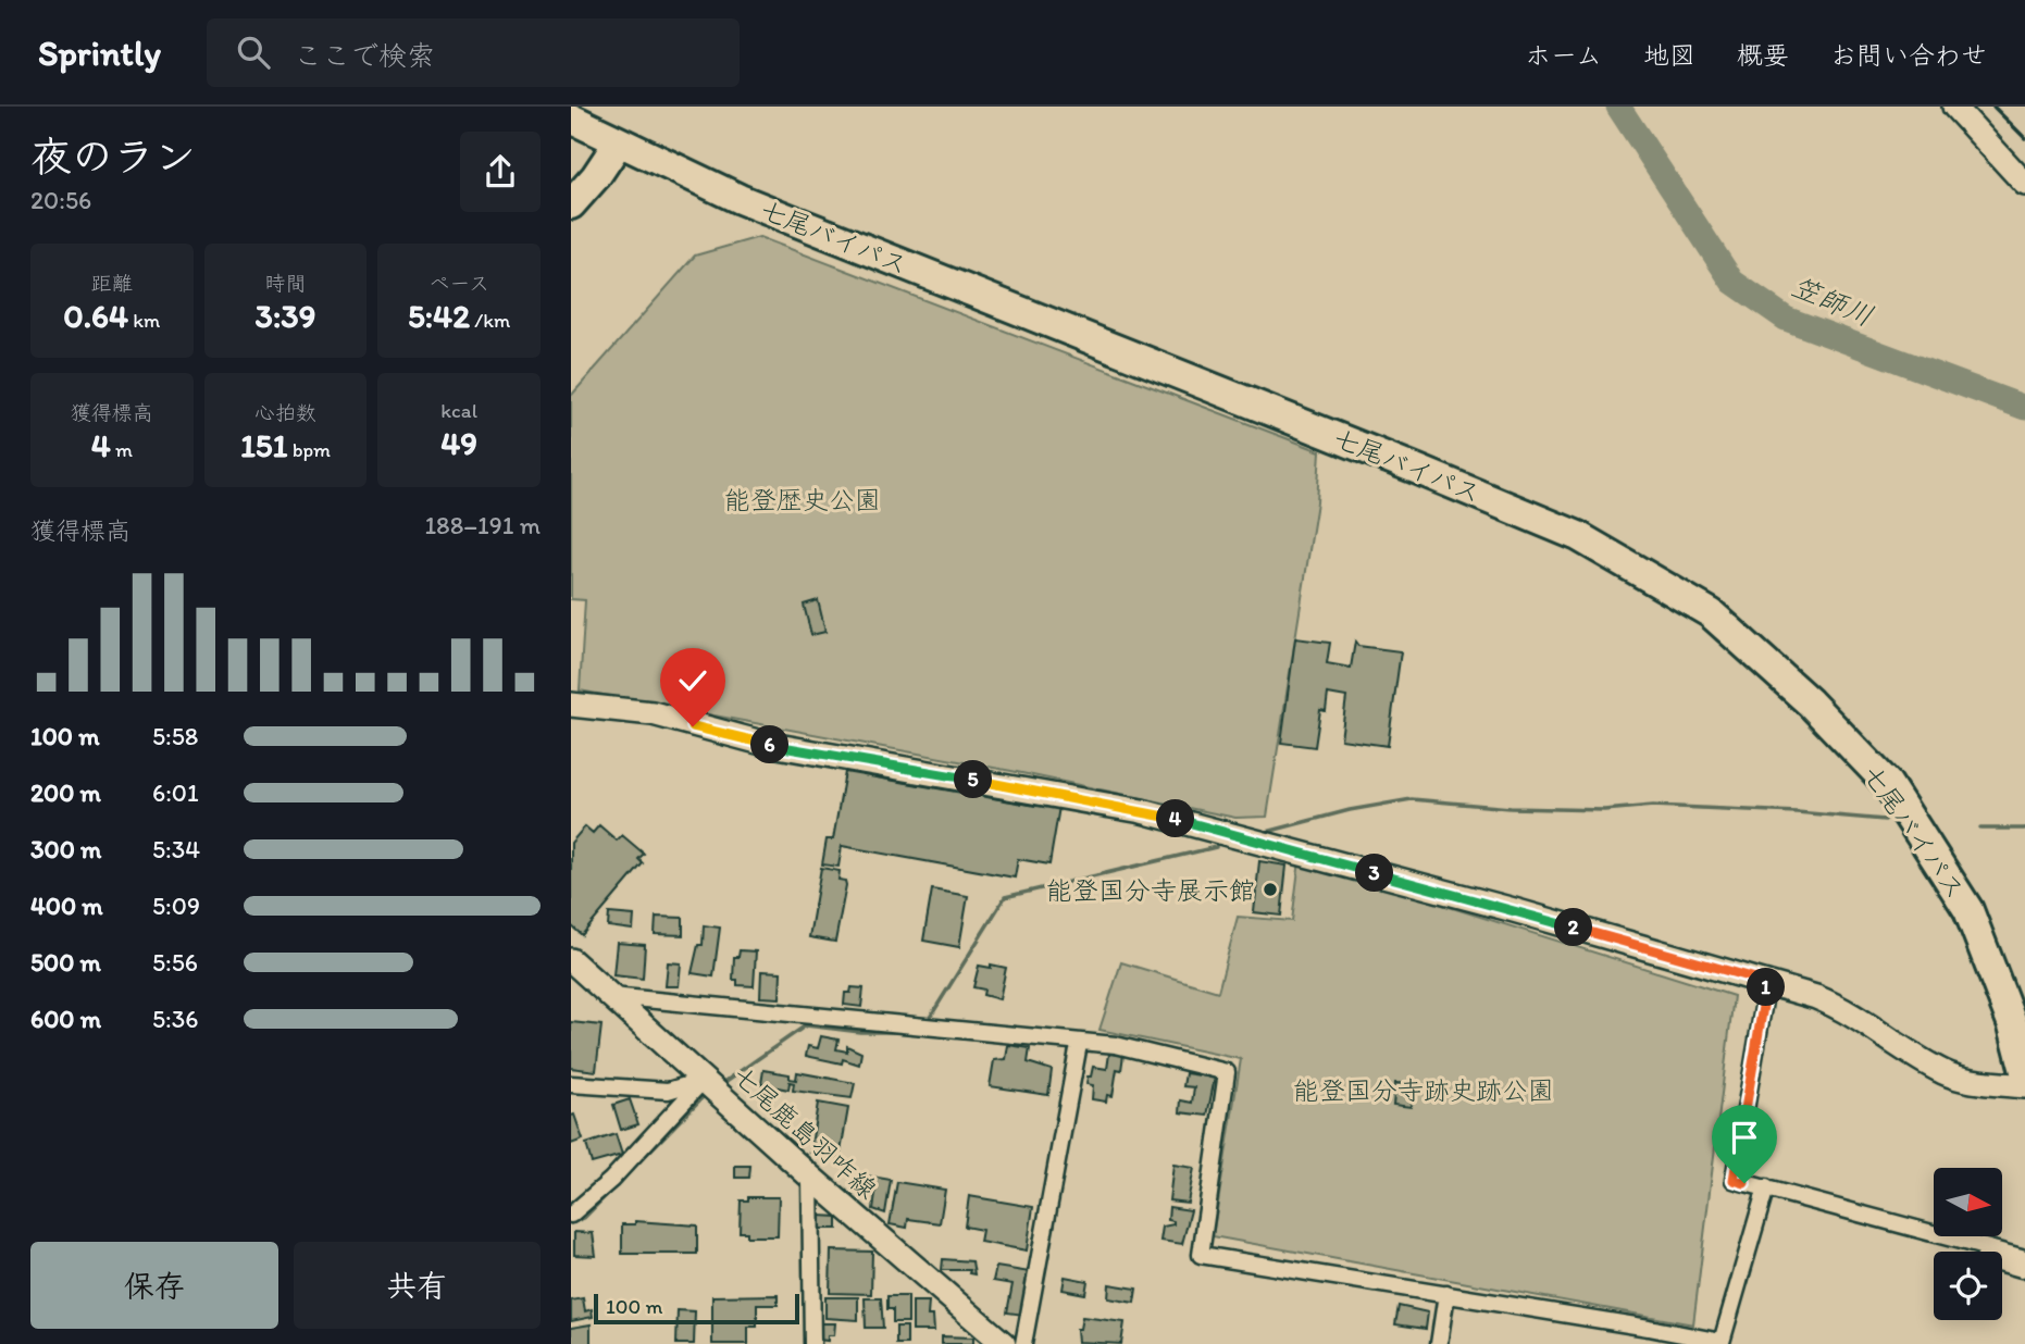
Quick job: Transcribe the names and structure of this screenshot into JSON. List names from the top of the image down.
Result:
{
  "streets": {
    "highway": ["七尾バイパス"],
    "street": ["七尾鹿島羽咋線"]
  },
  "water": ["笠師川"],
  "parks": ["能登歴史公園", "能登国分寺跡史跡公園"],
  "places": ["能登国分寺展示館"],
  "scale_bar": "100 m",
  "north": "right",
  "page": {
    "header": "Sprintly",
    "search": "ここで検索",
    "nav": [
      "ホーム",
      "地図",
      "概要",
      "お問い合わせ"
    ],
    "heading": ["夜のラン", "20:56"],
    "stats": [
      ["距離", "0.64 km"],
      ["時間", "3:39"],
      ["ペース", "5:42 /km"],
      ["獲得標高", "4 m"],
      ["心拍数", "151 bpm"],
      ["kcal", "49"]
    ],
    "chart": ["獲得標高", "188–191 m"],
    "list": [
      {
        "name": "100 m",
        "note": "5:58"
      },
      {
        "name": "200 m",
        "note": "6:01"
      },
      {
        "name": "300 m",
        "note": "5:34"
      },
      {
        "name": "400 m",
        "note": "5:09"
      },
      {
        "name": "500 m",
        "note": "5:56"
      },
      {
        "name": "600 m",
        "note": "5:36"
      }
    ],
    "pins": [
      "6",
      "5",
      "4",
      "3",
      "2",
      "1"
    ],
    "buttons": ["保存", "共有"],
    "scale": "100 m"
  }
}
